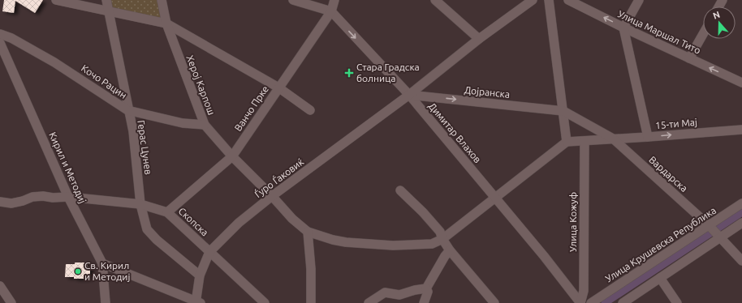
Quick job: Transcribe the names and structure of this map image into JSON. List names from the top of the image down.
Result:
{
  "streets": {
    "street": [
      "Улица Маршал Тито",
      "Кочо Рацин",
      "Херој Карпош",
      "Дојранска",
      "Ванчо Прке",
      "15-ти Мај",
      "Димитар Влахов",
      "Герас Цунев",
      "Кирил и Методиј",
      "Вардарска",
      "Ѓуро Ѓаковиќ",
      "Скопска",
      "Улица Кожуф",
      "Улица Крушевска Република"
    ]
  },
  "crossings": [
    ["Кочо Рацин", "Херој Карпош"],
    ["Кочо Рацин", "Герас Цунев"],
    ["Херој Карпош", "Ванчо Прке"],
    ["Херој Карпош", "Ѓуро Ѓаковиќ"],
    ["Дојранска", "Димитар Влахов"],
    ["Дојранска", "Вардарска"],
    ["Дојранска", "Ѓуро Ѓаковиќ"],
    ["Ванчо Прке", "Димитар Влахов"],
    ["Ванчо Прке", "Скопска"],
    ["15-ти Мај", "Вардарска"],
    ["15-ти Мај", "Улица Кожуф"],
    ["Димитар Влахов", "Ѓуро Ѓаковиќ"],
    ["Димитар Влахов", "Улица Кожуф"],
    ["Герас Цунев", "Ѓуро Ѓаковиќ"],
    ["Герас Цунев", "Скопска"],
    ["Кирил и Методиј", "Скопска"],
    ["Вардарска", "Улица Крушевска Република"],
    ["Ѓуро Ѓаковиќ", "Скопска"]
  ],
  "one_way": ["Улица Маршал Тито", "Дојранска", "15-ти Мај"],
  "places": {
    "health": ["Стара Градска болница"],
    "other": ["Св. Кирил и Методиј"]
  },
  "north": "top"
}
